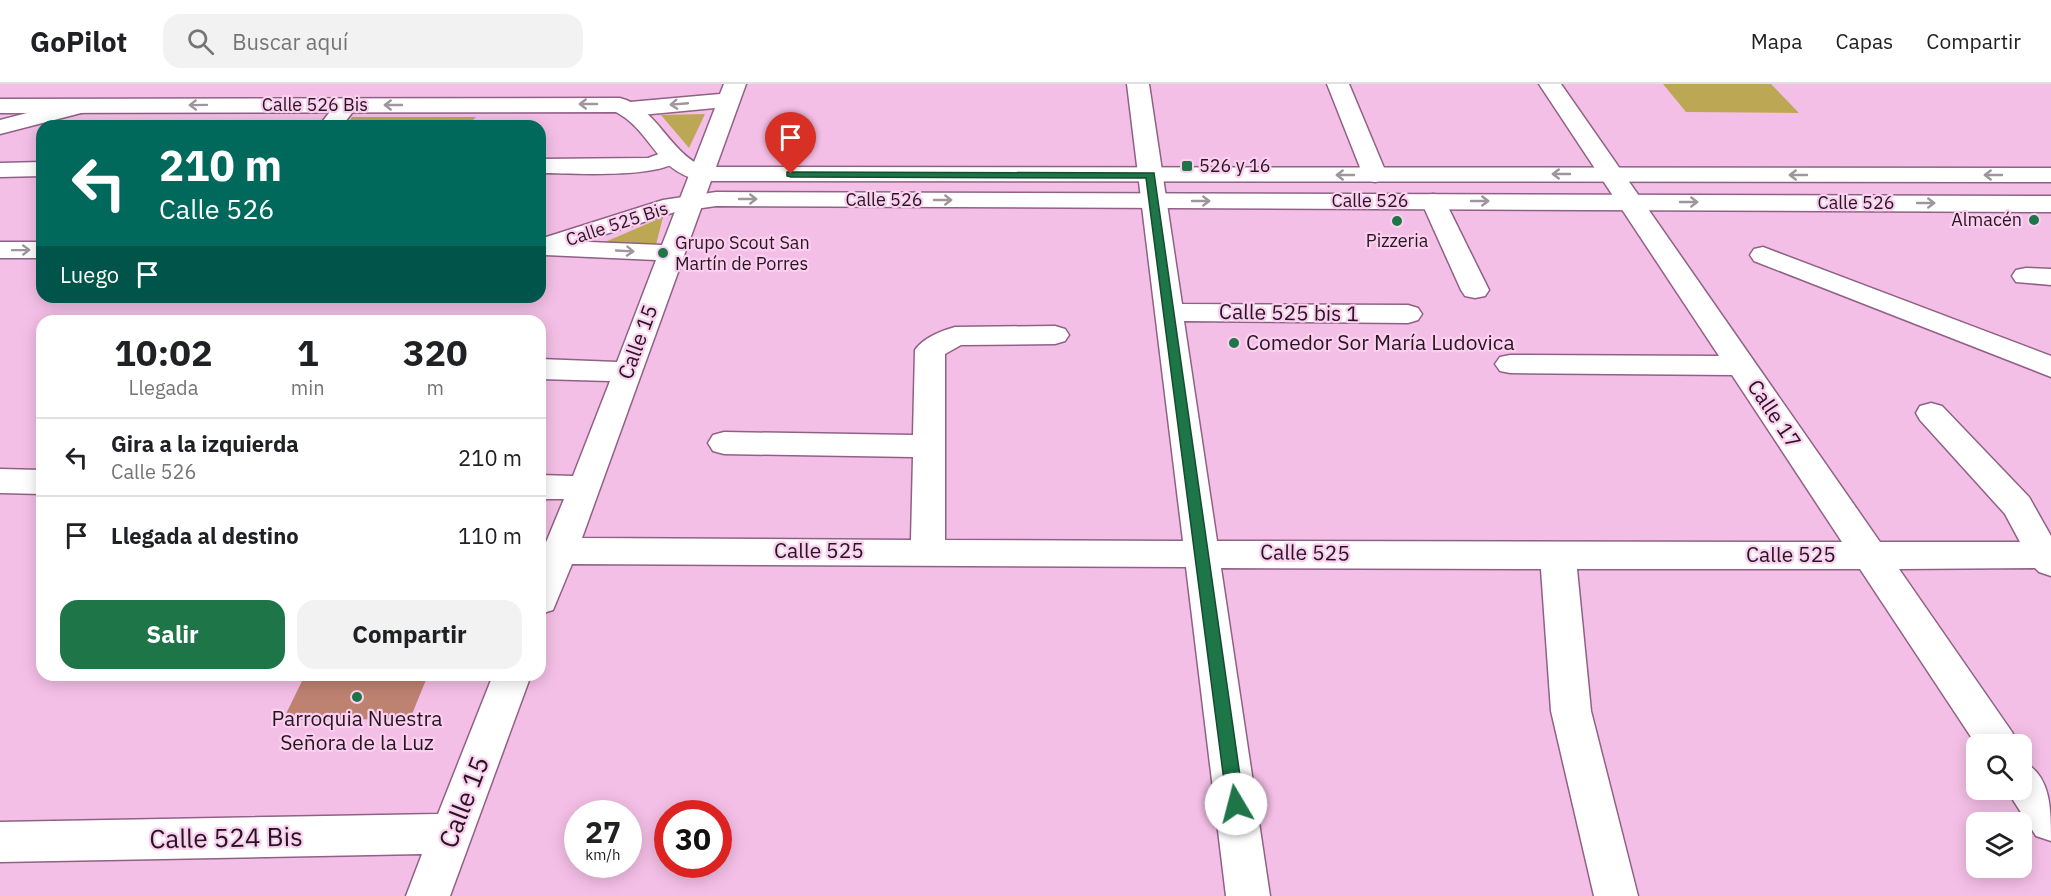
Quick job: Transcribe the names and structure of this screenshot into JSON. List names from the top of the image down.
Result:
{
  "streets": {
    "street": [
      "Calle 526 Bis",
      "Calle 526",
      "Calle 525 Bis",
      "Calle 525 bis 1",
      "Calle 15",
      "Calle 17",
      "Calle 525",
      "Calle 524 Bis"
    ]
  },
  "crossings": [
    ["Calle 526 Bis", "Calle 15"],
    ["Calle 526", "Calle 525 Bis"],
    ["Calle 526", "Calle 15"],
    ["Calle 526", "Calle 17"],
    ["Calle 525 Bis", "Calle 15"],
    ["Calle 15", "Calle 525"],
    ["Calle 15", "Calle 524 Bis"],
    ["Calle 17", "Calle 525"]
  ],
  "one_way": ["Calle 526 Bis"],
  "places": {
    "transit": ["526 y 16"],
    "other": [
      "Almacén",
      "Pizzeria",
      "Grupo Scout San Martín de Porres",
      "Comedor Sor María Ludovica",
      "Parroquia Nuestra Señora de la Luz"
    ]
  },
  "page": {
    "header": "GoPilot",
    "search": "Buscar aquí",
    "nav": ["Mapa", "Capas", "Compartir"],
    "turn": ["210 m", "Calle 526"],
    "then": "Luego",
    "eta": [
      "10:02",
      "Llegada",
      "1",
      "min",
      "320",
      "m"
    ],
    "list": [
      {
        "name": "Gira a la izquierda",
        "note": "Calle 526",
        "value": "210 m"
      },
      {
        "name": "Llegada al destino",
        "value": "110 m"
      }
    ],
    "buttons": ["Salir", "Compartir"],
    "speed": "27 km/h",
    "limit": "30"
  }
}
